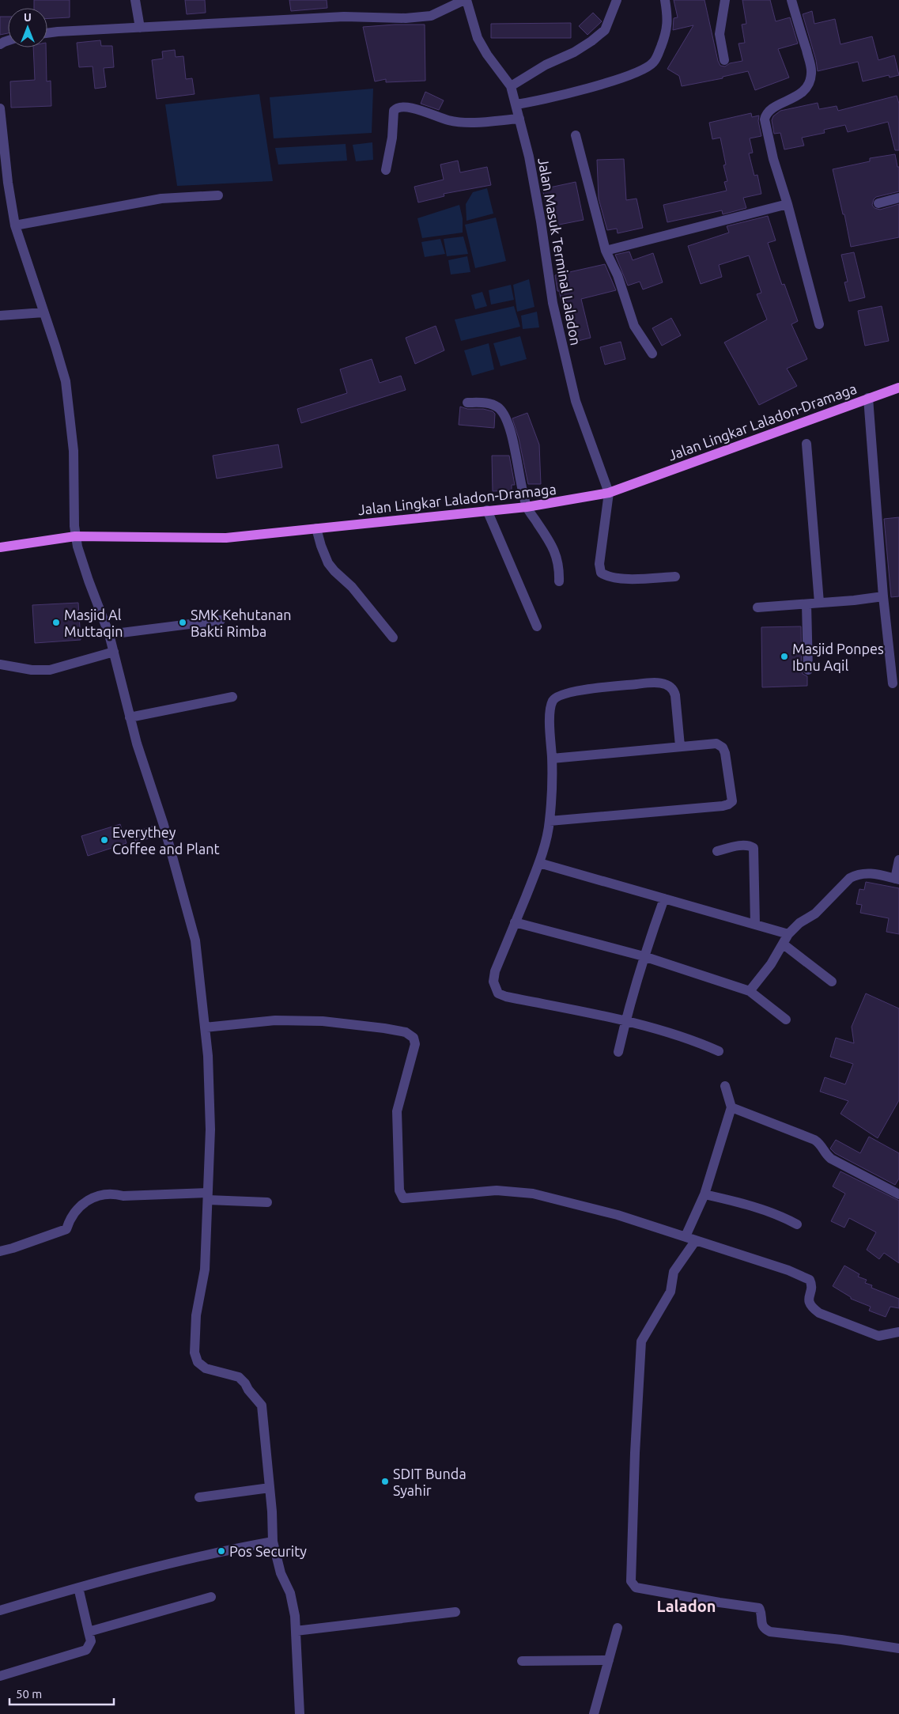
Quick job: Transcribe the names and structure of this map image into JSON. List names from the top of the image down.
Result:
{
  "streets": {
    "main road": ["Jalan Lingkar Laladon-Dramaga"],
    "street": ["Jalan Masuk Terminal Laladon"]
  },
  "crossings": [
    ["Jalan Masuk Terminal Laladon", "Jalan Lingkar Laladon-Dramaga"]
  ],
  "districts": ["Laladon"],
  "places": [
    "Masjid Al Muttaqin",
    "SMK Kehutanan Bakti Rimba",
    "Masjid Ponpes Ibnu Aqil",
    "Everythey Coffee and Plant",
    "SDIT Bunda Syahir",
    "Pos Security"
  ],
  "scale_bar": "50 m",
  "north": "top"
}
